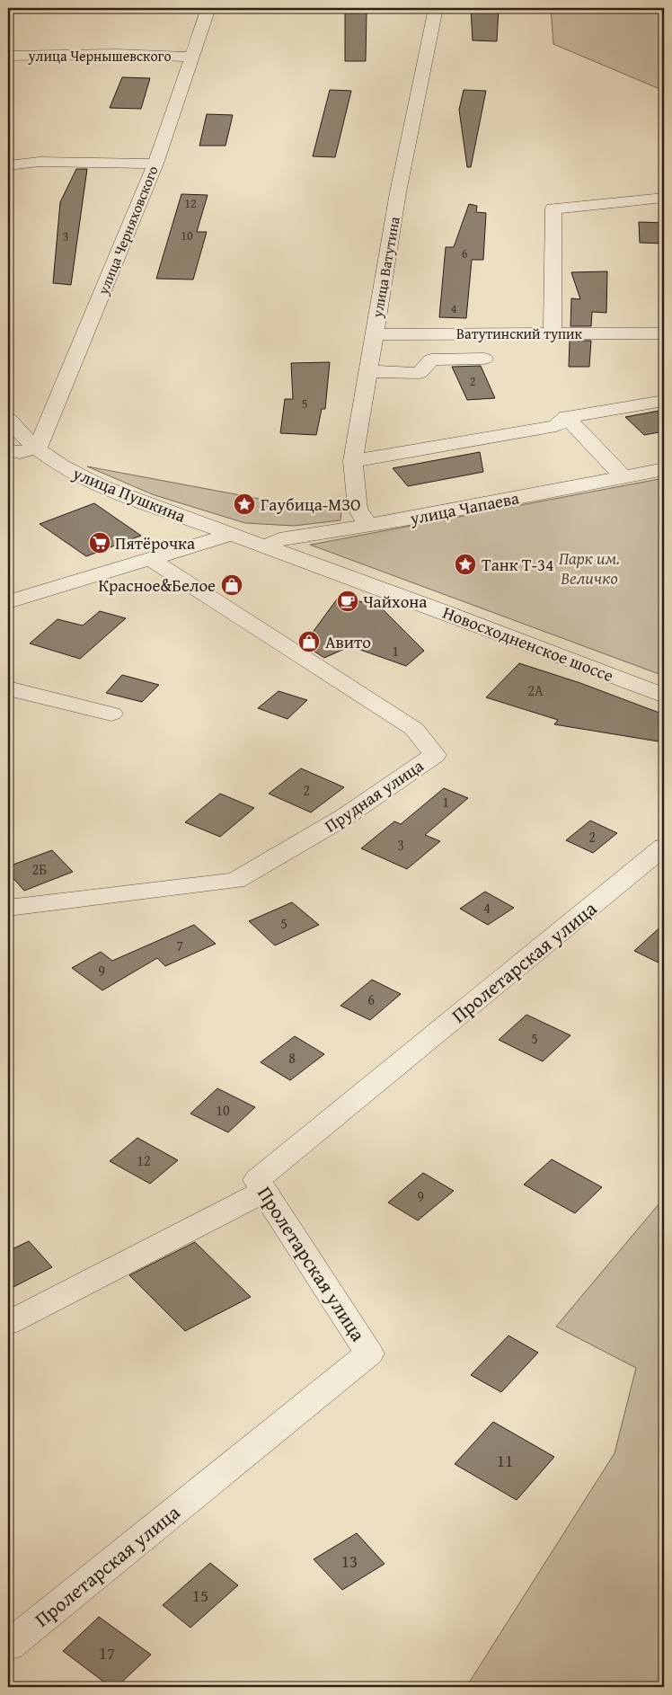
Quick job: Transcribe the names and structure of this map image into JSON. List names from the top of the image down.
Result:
{
  "streets": {
    "street": [
      "улица Чернышевского",
      "улица Черняховского",
      "улица Ватутина",
      "Ватутинский тупик",
      "улица Пушкина",
      "улица Чапаева",
      "Новосходненское шоссе",
      "Прудная улица",
      "Пролетарская улица"
    ]
  },
  "crossings": [
    ["улица Чернышевского", "улица Черняховского"],
    ["улица Черняховского", "улица Пушкина"],
    ["улица Ватутина", "Ватутинский тупик"],
    ["улица Ватутина", "улица Чапаева"],
    ["улица Пушкина", "улица Чапаева"],
    ["улица Пушкина", "Новосходненское шоссе"],
    ["улица Чапаева", "Новосходненское шоссе"]
  ],
  "parks": ["Парк им. Величко"],
  "places": {
    "place": ["Гаубица-МЗО", "Танк Т-34"],
    "supermarket": ["Пятёрочка"],
    "shop": ["Красное&Белое", "Авито"],
    "cafe": ["Чайхона"]
  },
  "house_numbers": [
    "12",
    "10",
    "3",
    "6",
    "4",
    "2",
    "5",
    "1",
    "2А",
    "2",
    "1",
    "2",
    "3",
    "2Б",
    "4",
    "5",
    "7",
    "9",
    "6",
    "5",
    "8",
    "10",
    "12",
    "9",
    "11",
    "13",
    "15",
    "17"
  ]
}
